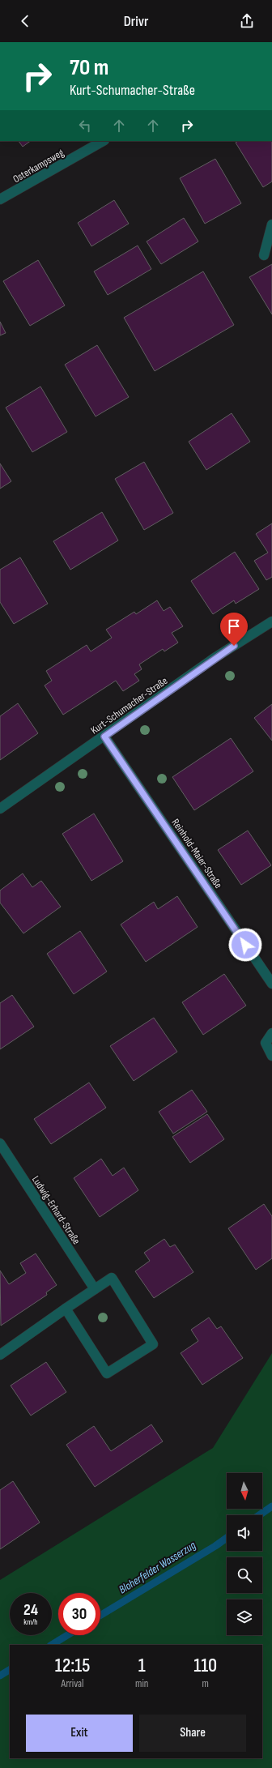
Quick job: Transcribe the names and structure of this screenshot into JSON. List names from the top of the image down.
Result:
{
  "streets": {
    "street": [
      "Osterkampsweg",
      "Kurt-Schumacher-Straße",
      "Reinhold-Maier-Straße",
      "Ludwig-Erhard-Straße"
    ]
  },
  "crossings": [
    ["Kurt-Schumacher-Straße", "Reinhold-Maier-Straße"]
  ],
  "water": ["Bloherfelder Wasserzug"],
  "north": "bottom",
  "page": {
    "header": "Drivr",
    "turn": ["70 m", "Kurt-Schumacher-Straße"],
    "speed": "24 km/h",
    "limit": "30",
    "eta": [
      "12:15",
      "Arrival",
      "1",
      "min",
      "110",
      "m"
    ],
    "buttons": ["Exit", "Share"]
  }
}
